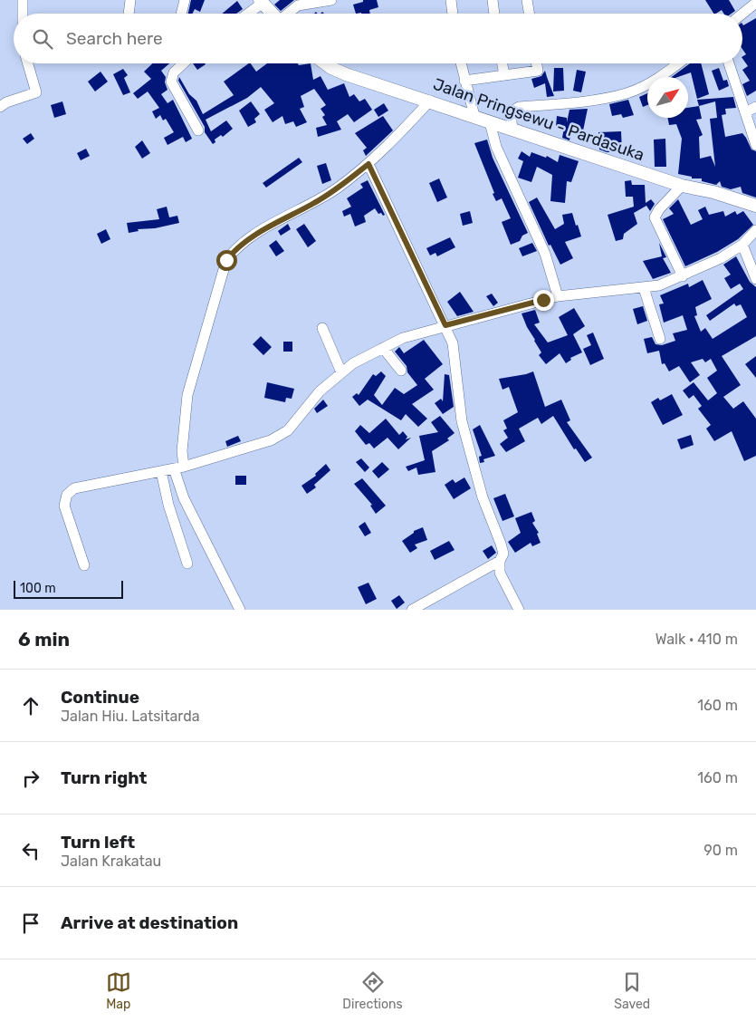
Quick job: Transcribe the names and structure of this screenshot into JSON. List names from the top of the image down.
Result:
{
  "streets": {
    "main road": ["Jalan Pringsewu - Pardasuka"]
  },
  "scale_bar": "100 m",
  "north": "top right",
  "page": {
    "search": "Search here",
    "scale": "100 m",
    "heading": ["6 min", "Walk · 410 m"],
    "list": [
      ["Continue", "Jalan Hiu. Latsitarda", "160 m"],
      ["Turn right", "160 m"],
      ["Turn left", "Jalan Krakatau", "90 m"],
      "Arrive at destination"
    ],
    "nav": ["Map", "Directions", "Saved"]
  }
}
